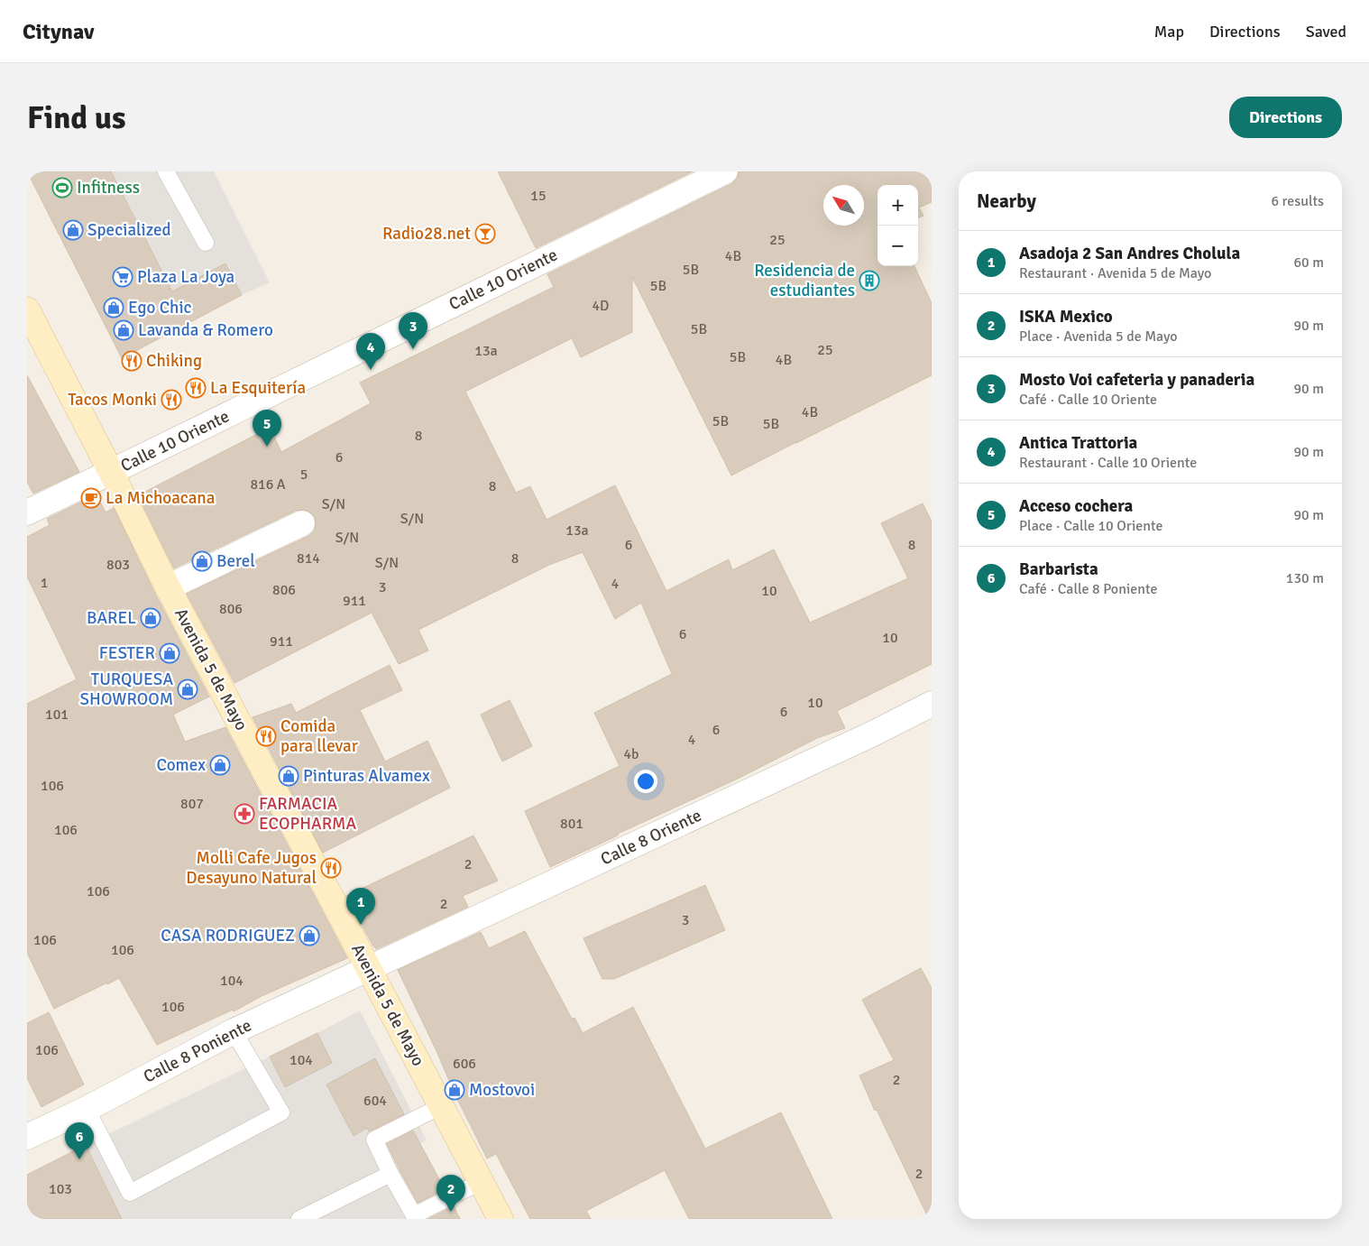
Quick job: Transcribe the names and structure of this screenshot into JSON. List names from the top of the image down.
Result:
{
  "streets": {
    "main road": ["Avenida 5 de Mayo"],
    "street": ["Calle 10 Oriente", "Calle 8 Oriente", "Calle 8 Poniente"]
  },
  "crossings": [
    ["Calle 10 Oriente", "Avenida 5 de Mayo"],
    ["Avenida 5 de Mayo", "Calle 8 Oriente"],
    ["Avenida 5 de Mayo", "Calle 8 Poniente"],
    ["Calle 8 Oriente", "Calle 8 Poniente"]
  ],
  "places": {
    "sports": ["Infitness"],
    "shop": [
      "Specialized",
      "Ego Chic",
      "Lavanda & Romero",
      "Berel",
      "BAREL",
      "FESTER",
      "TURQUESA SHOWROOM",
      "Comex",
      "Pinturas Alvamex",
      "CASA RODRIGUEZ",
      "Mostovoi"
    ],
    "bar": ["Radio28.net"],
    "supermarket": ["Plaza La Joya"],
    "building": ["Residencia de estudiantes"],
    "restaurant": [
      "Chiking",
      "La Esquitería",
      "Tacos Monki",
      "Comida para llevar",
      "Molli Cafe Jugos Desayuno Natural"
    ],
    "cafe": ["La Michoacana"],
    "pharmacy": ["FARMACIA ECOPHARMA"]
  },
  "house_numbers": [
    "15",
    "25",
    "4B",
    "5B",
    "5B",
    "4D",
    "5B",
    "25",
    "13a",
    "5B",
    "4B",
    "4B",
    "5B",
    "5B",
    "8",
    "6",
    "5",
    "816 A",
    "8",
    "S/N",
    "S/N",
    "13a",
    "S/N",
    "6",
    "8",
    "814",
    "8",
    "S/N",
    "803",
    "1",
    "4",
    "3",
    "806",
    "10",
    "911",
    "806",
    "6",
    "10",
    "911",
    "10",
    "6",
    "101",
    "6",
    "4",
    "4b",
    "106",
    "807",
    "801",
    "106",
    "2",
    "106",
    "2",
    "3",
    "106",
    "106",
    "104",
    "106",
    "106",
    "104",
    "606",
    "2",
    "604",
    "2",
    "103"
  ],
  "north": "top left",
  "page": {
    "header": "Citynav",
    "nav": ["Map", "Directions", "Saved"],
    "buttons": "Directions",
    "title": "Find us",
    "heading": ["Nearby", "6 results"],
    "map_buttons": ["+", "−"],
    "list": [
      {
        "mark": "1",
        "name": "Asadoja 2 San Andres Cholula",
        "note": "Restaurant · Avenida 5 de Mayo",
        "value": "60 m"
      },
      {
        "mark": "2",
        "name": "ISKA Mexico",
        "note": "Place · Avenida 5 de Mayo",
        "value": "90 m"
      },
      {
        "mark": "3",
        "name": "Mosto Voi cafeteria y panaderia",
        "note": "Café · Calle 10 Oriente",
        "value": "90 m"
      },
      {
        "mark": "4",
        "name": "Antica Trattoria",
        "note": "Restaurant · Calle 10 Oriente",
        "value": "90 m"
      },
      {
        "mark": "5",
        "name": "Acceso cochera",
        "note": "Place · Calle 10 Oriente",
        "value": "90 m"
      },
      {
        "mark": "6",
        "name": "Barbarista",
        "note": "Café · Calle 8 Poniente",
        "value": "130 m"
      }
    ],
    "pins": [
      "3",
      "4",
      "5",
      "1",
      "6",
      "2"
    ]
  }
}
